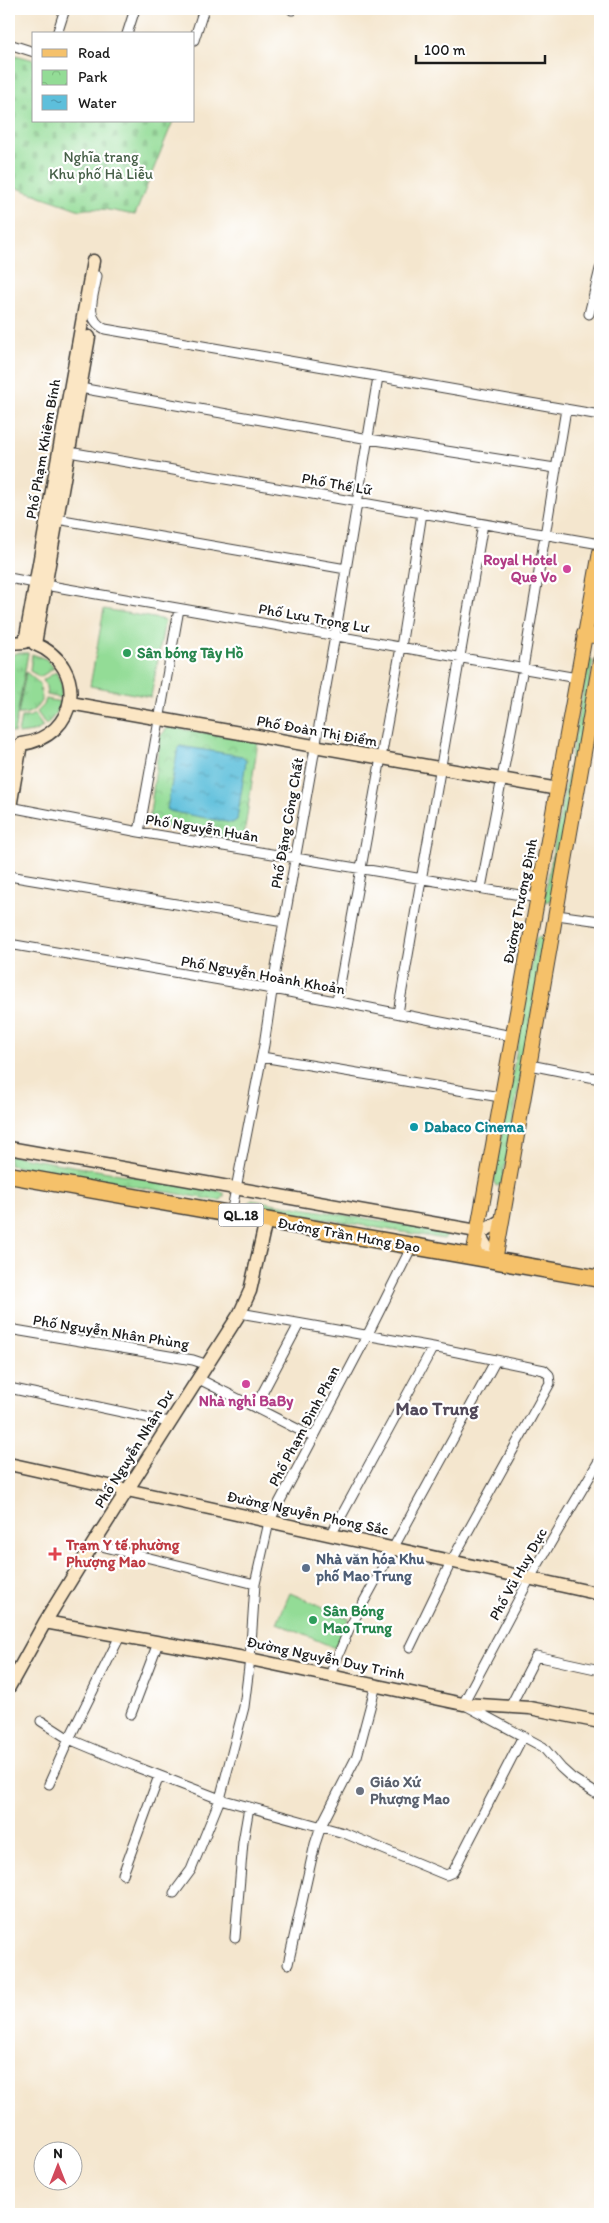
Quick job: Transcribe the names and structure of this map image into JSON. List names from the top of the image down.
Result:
{
  "streets": {
    "highway": ["QL.18", "Đường Trần Hưng Đạo"],
    "main road": ["Đường Trương Định"],
    "street": [
      "Phố Phạm Khiêm Bính",
      "Phố Thế Lữ",
      "Phố Lưu Trọng Lư",
      "Phố Đoàn Thị Điểm",
      "Phố Đặng Công Chất",
      "Phố Nguyễn Huân",
      "Phố Nguyễn Hoành Khoản",
      "Phố Nguyễn Nhân Phùng",
      "Phố Phạm Đình Phan",
      "Phố Nguyễn Nhân Dư",
      "Đường Nguyễn Phong Sắc",
      "Phố Vũ Huy Dực",
      "Đường Nguyễn Duy Trinh"
    ]
  },
  "crossings": [
    ["Phố Phạm Khiêm Bính", "Phố Thế Lữ"],
    ["Phố Phạm Khiêm Bính", "Phố Lưu Trọng Lư"],
    ["Phố Thế Lữ", "Phố Đặng Công Chất"],
    ["Phố Lưu Trọng Lư", "Phố Đặng Công Chất"],
    ["Phố Lưu Trọng Lư", "Đường Trương Định"],
    ["Phố Đoàn Thị Điểm", "Phố Đặng Công Chất"],
    ["Phố Đoàn Thị Điểm", "Đường Trương Định"],
    ["Phố Đặng Công Chất", "Phố Nguyễn Huân"],
    ["Phố Đặng Công Chất", "Phố Nguyễn Hoành Khoản"],
    ["Phố Đặng Công Chất", "Đường Trần Hưng Đạo"],
    ["Phố Nguyễn Huân", "Đường Trương Định"],
    ["Đường Trương Định", "Phố Nguyễn Hoành Khoản"],
    ["Đường Trương Định", "Đường Trần Hưng Đạo"],
    ["Đường Trần Hưng Đạo", "Phố Phạm Đình Phan"],
    ["Đường Trần Hưng Đạo", "Phố Nguyễn Nhân Dư"],
    ["Phố Nguyễn Nhân Phùng", "Phố Nguyễn Nhân Dư"],
    ["Phố Phạm Đình Phan", "Đường Nguyễn Phong Sắc"],
    ["Phố Phạm Đình Phan", "Đường Nguyễn Duy Trinh"],
    ["Phố Nguyễn Nhân Dư", "Đường Nguyễn Phong Sắc"],
    ["Phố Nguyễn Nhân Dư", "Đường Nguyễn Duy Trinh"],
    ["Đường Nguyễn Phong Sắc", "Phố Vũ Huy Dực"],
    ["Phố Vũ Huy Dực", "Đường Nguyễn Duy Trinh"]
  ],
  "districts": ["Mao Trung"],
  "parks": ["Nghĩa trang Khu phố Hà Liễu"],
  "places": {
    "other": [
      "Royal Hotel Que Vo",
      "Sân bóng Tây Hồ",
      "Dabaco Cinema",
      "Nhà nghỉ BaBy",
      "Nhà văn hóa Khu phố Mao Trung",
      "Sân Bóng Mao Trung",
      "Giáo Xứ Phượng Mao"
    ],
    "health": ["Trạm Y tế phường Phượng Mao"]
  },
  "legend": ["Road", "Park", "Water"],
  "scale_bar": "100 m",
  "north": "top"
}
